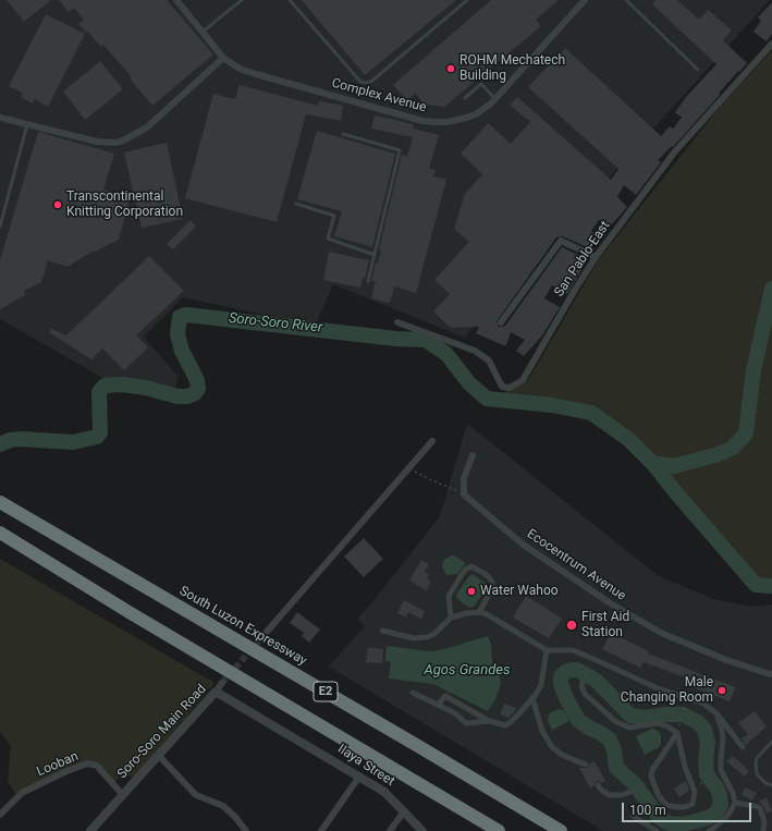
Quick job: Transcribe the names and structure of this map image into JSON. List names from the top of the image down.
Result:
{
  "streets": {
    "highway": ["South Luzon Expressway", "E2"],
    "street": [
      "Complex Avenue",
      "San Pablo-East",
      "Ecocentrum Avenue",
      "Soro-Soro Main Road",
      "Looban",
      "Ilaya Street"
    ]
  },
  "crossings": [
    ["Soro-Soro Main Road", "Looban"],
    ["Soro-Soro Main Road", "Ilaya Street"]
  ],
  "water": ["Soro-Soro River", "Agos Grandes"],
  "places": [
    "ROHM Mechatech Building",
    "Transcontinental Knitting Corporation",
    "Water Wahoo",
    "First Aid Station",
    "Male Changing Room"
  ],
  "scale_bar": "100 m"
}
